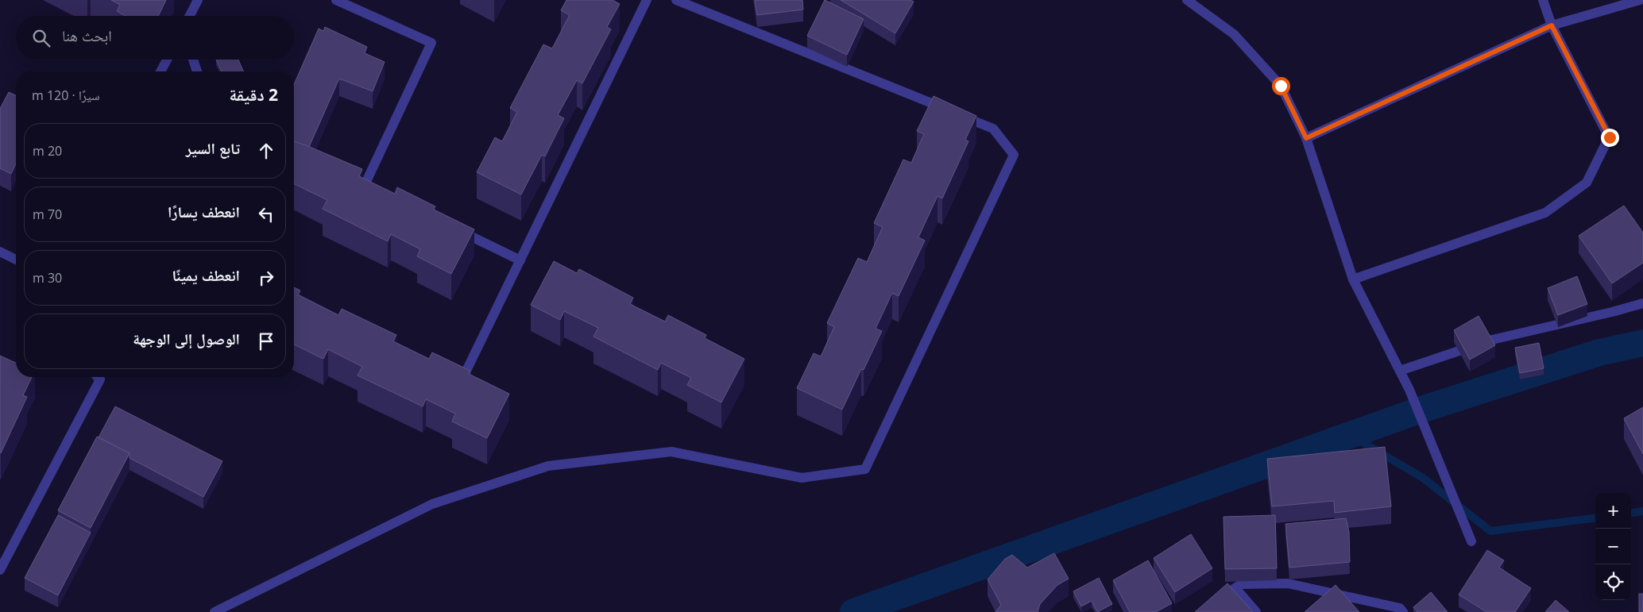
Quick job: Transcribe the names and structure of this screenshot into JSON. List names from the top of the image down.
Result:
{
  "page": {
    "search": "ابحث هنا",
    "heading": ["2 دقيقة", "سيرًا · 120 m"],
    "list": [
      ["تابع السير", "20 m"],
      ["انعطف يسارًا", "70 m"],
      ["انعطف يمينًا", "30 m"],
      "الوصول إلى الوجهة"
    ],
    "map_buttons": ["+", "−"]
  }
}
